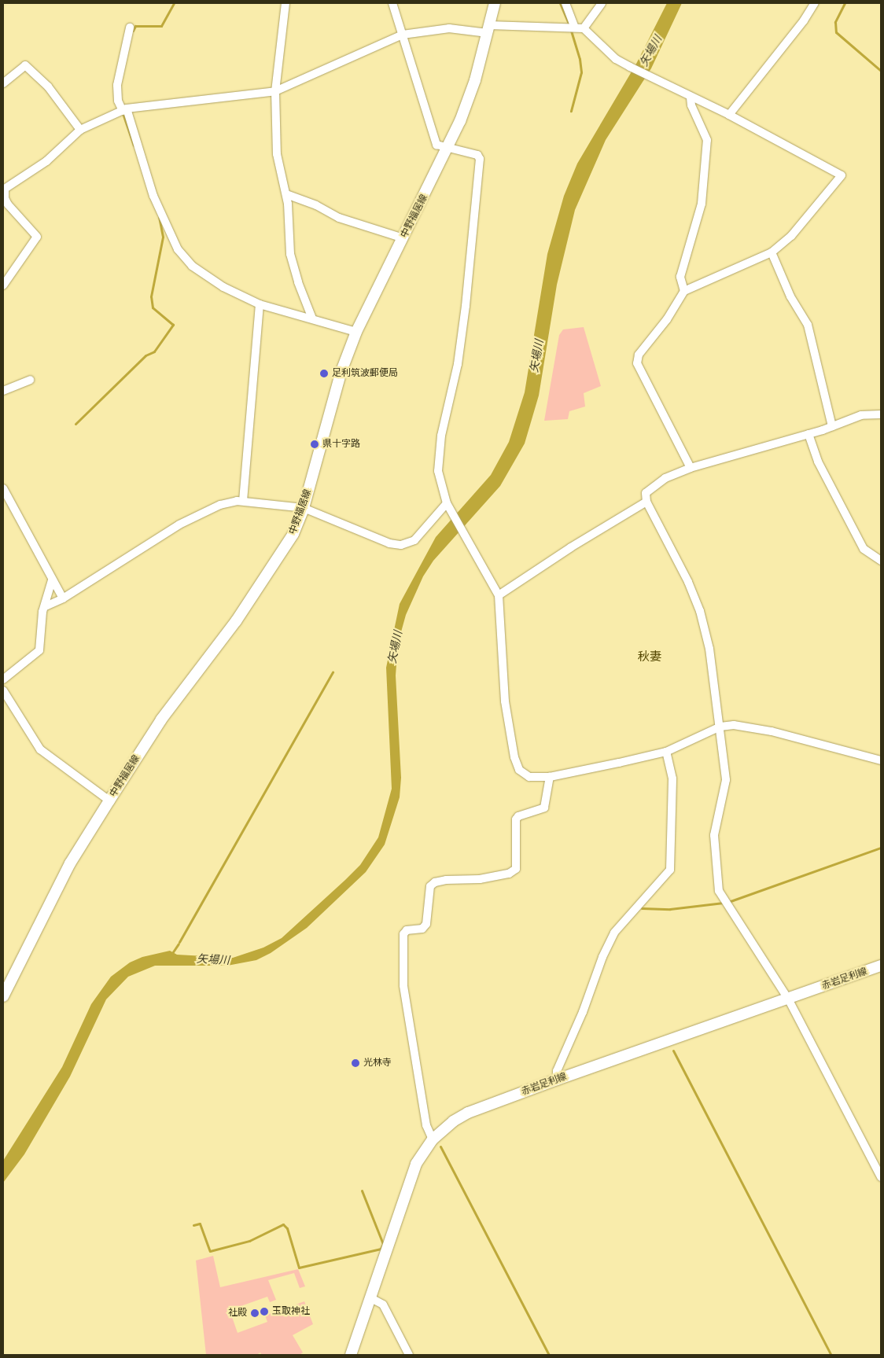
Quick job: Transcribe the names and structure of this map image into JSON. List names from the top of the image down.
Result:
{
  "streets": {
    "main road": ["中野福居線", "赤岩足利線"]
  },
  "districts": ["秋妻"],
  "water": ["矢場川"],
  "places": [
    "足利筑波郵便局",
    "県十字路",
    "光林寺",
    "玉取神社",
    "社殿"
  ]
}
